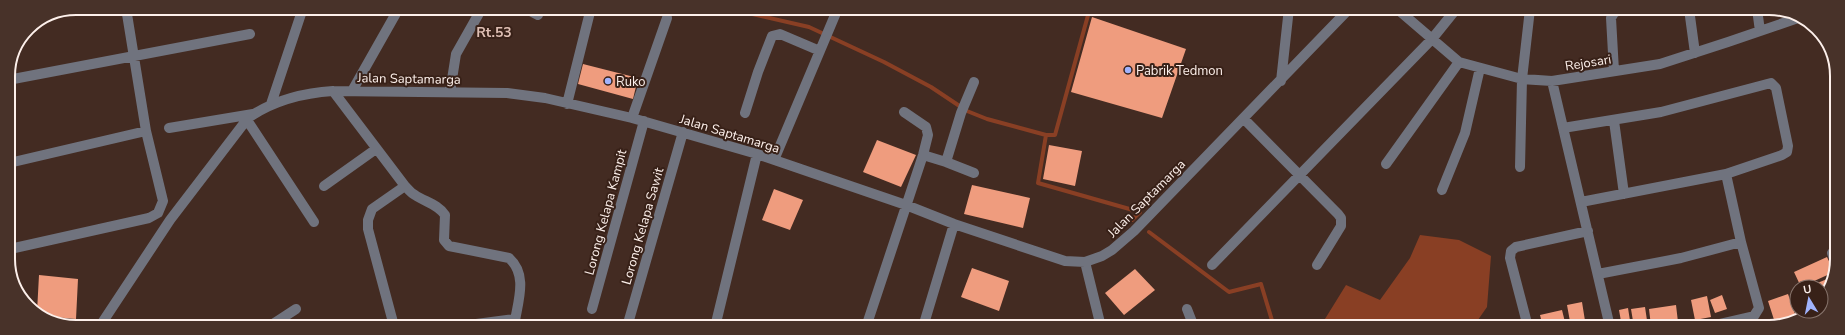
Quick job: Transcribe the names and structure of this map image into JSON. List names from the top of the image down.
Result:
{
  "streets": {
    "street": [
      "Rejosari",
      "Jalan Saptamarga",
      "Lorong Kelapa Kampit",
      "Lorong Kelapa Sawit"
    ]
  },
  "crossings": [
    ["Jalan Saptamarga", "Lorong Kelapa Kampit"],
    ["Jalan Saptamarga", "Lorong Kelapa Sawit"]
  ],
  "districts": ["Rt.53"],
  "places": ["Pabrik Tedmon", "Ruko"],
  "north": "top"
}
